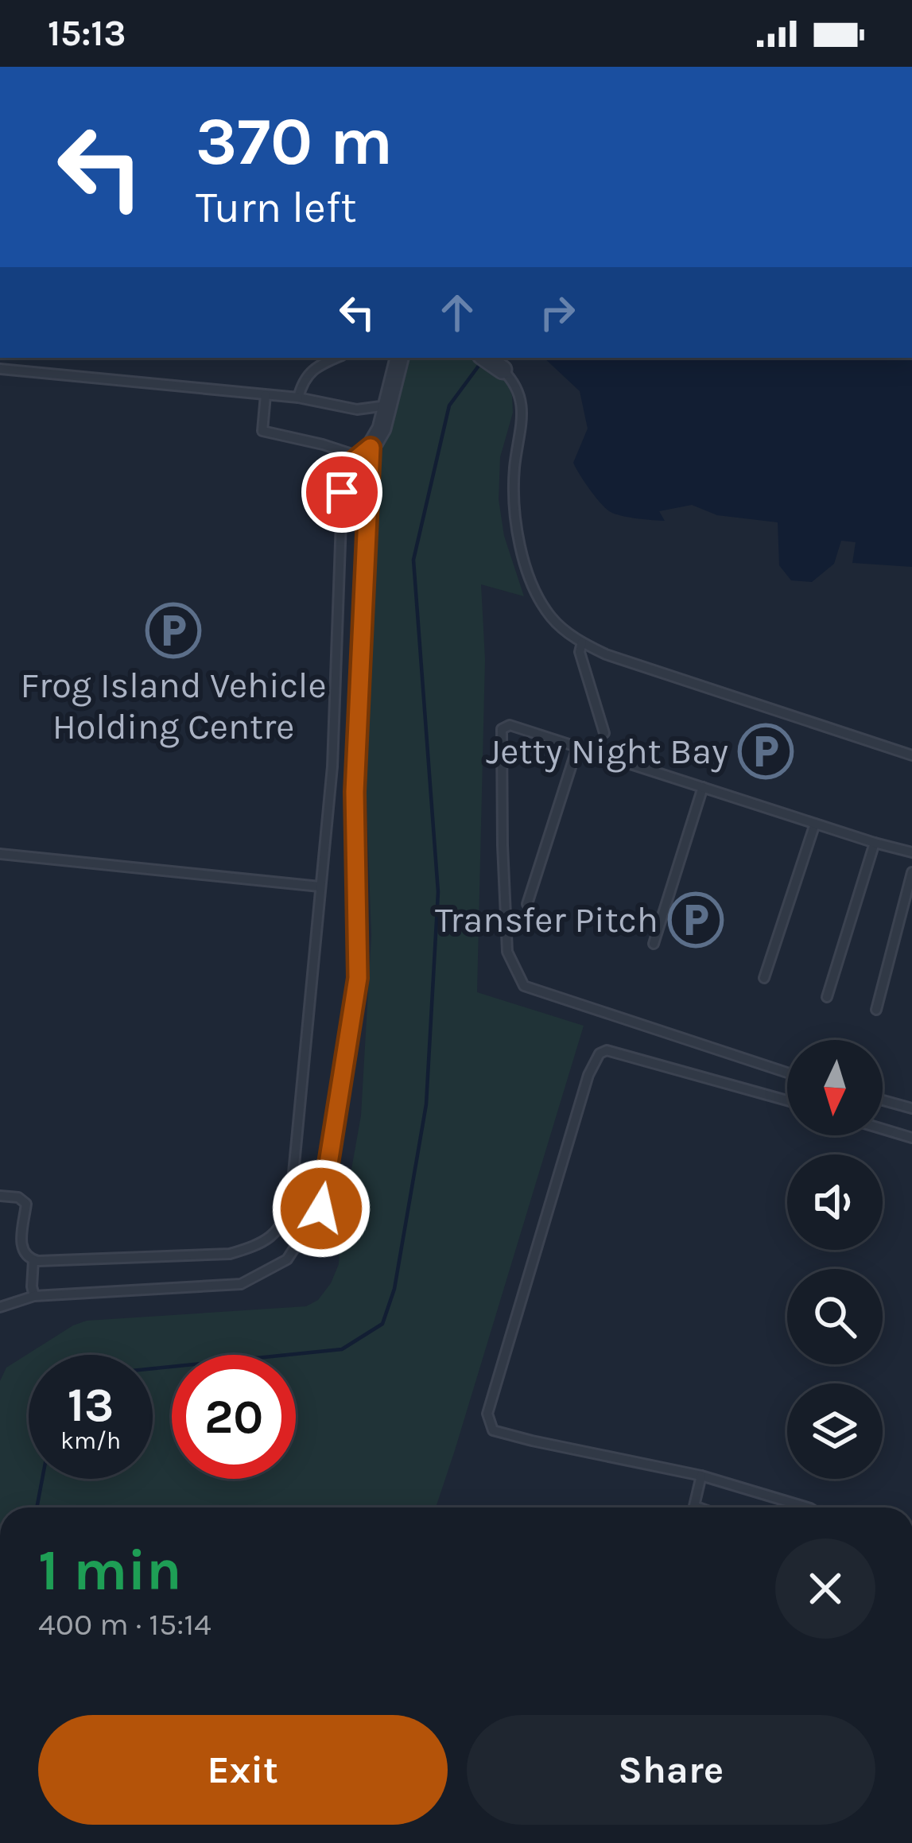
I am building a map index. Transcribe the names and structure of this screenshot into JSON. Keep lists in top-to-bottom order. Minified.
{"places":{"parking":["Frog Island Vehicle Holding Centre","Jetty Night Bay","Transfer Pitch"]},"north":"bottom","page":{"status":"15:13","turn":["370 m","Turn left"],"speed":"13 km/h","limit":"20","heading":["1 min","400 m · 15:14"],"buttons":["Exit","Share"]}}
